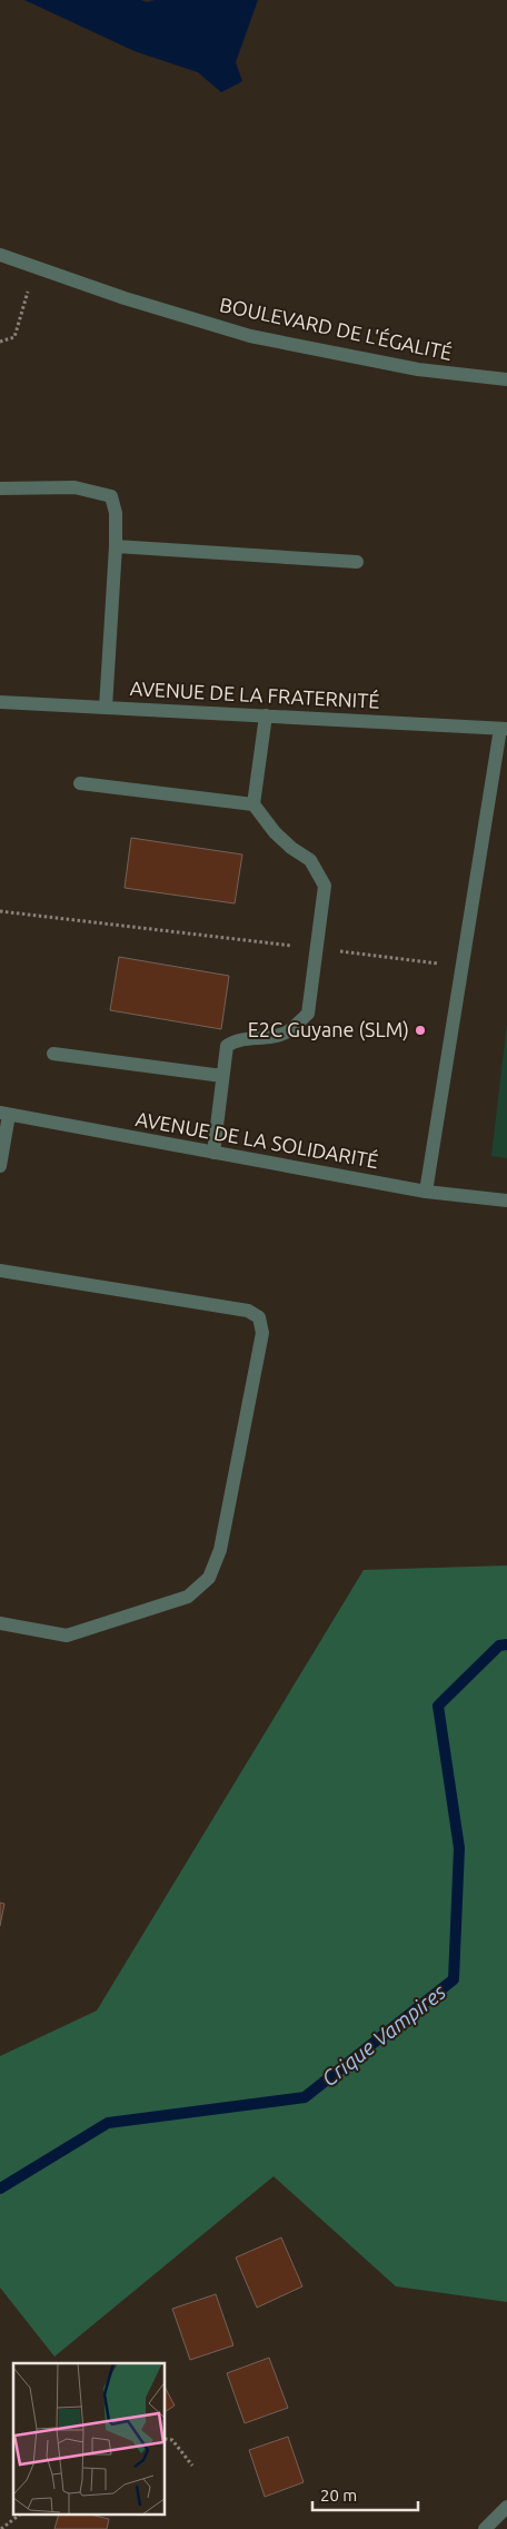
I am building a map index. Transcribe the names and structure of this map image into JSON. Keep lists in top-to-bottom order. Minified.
{"streets":{"street":["BOULEVARD DE L'ÉGALITÉ","AVENUE DE LA FRATERNITÉ","AVENUE DE LA SOLIDARITÉ"]},"water":["Crique Vampires"],"places":["E2C Guyane (SLM)"],"scale_bar":"20 m"}
